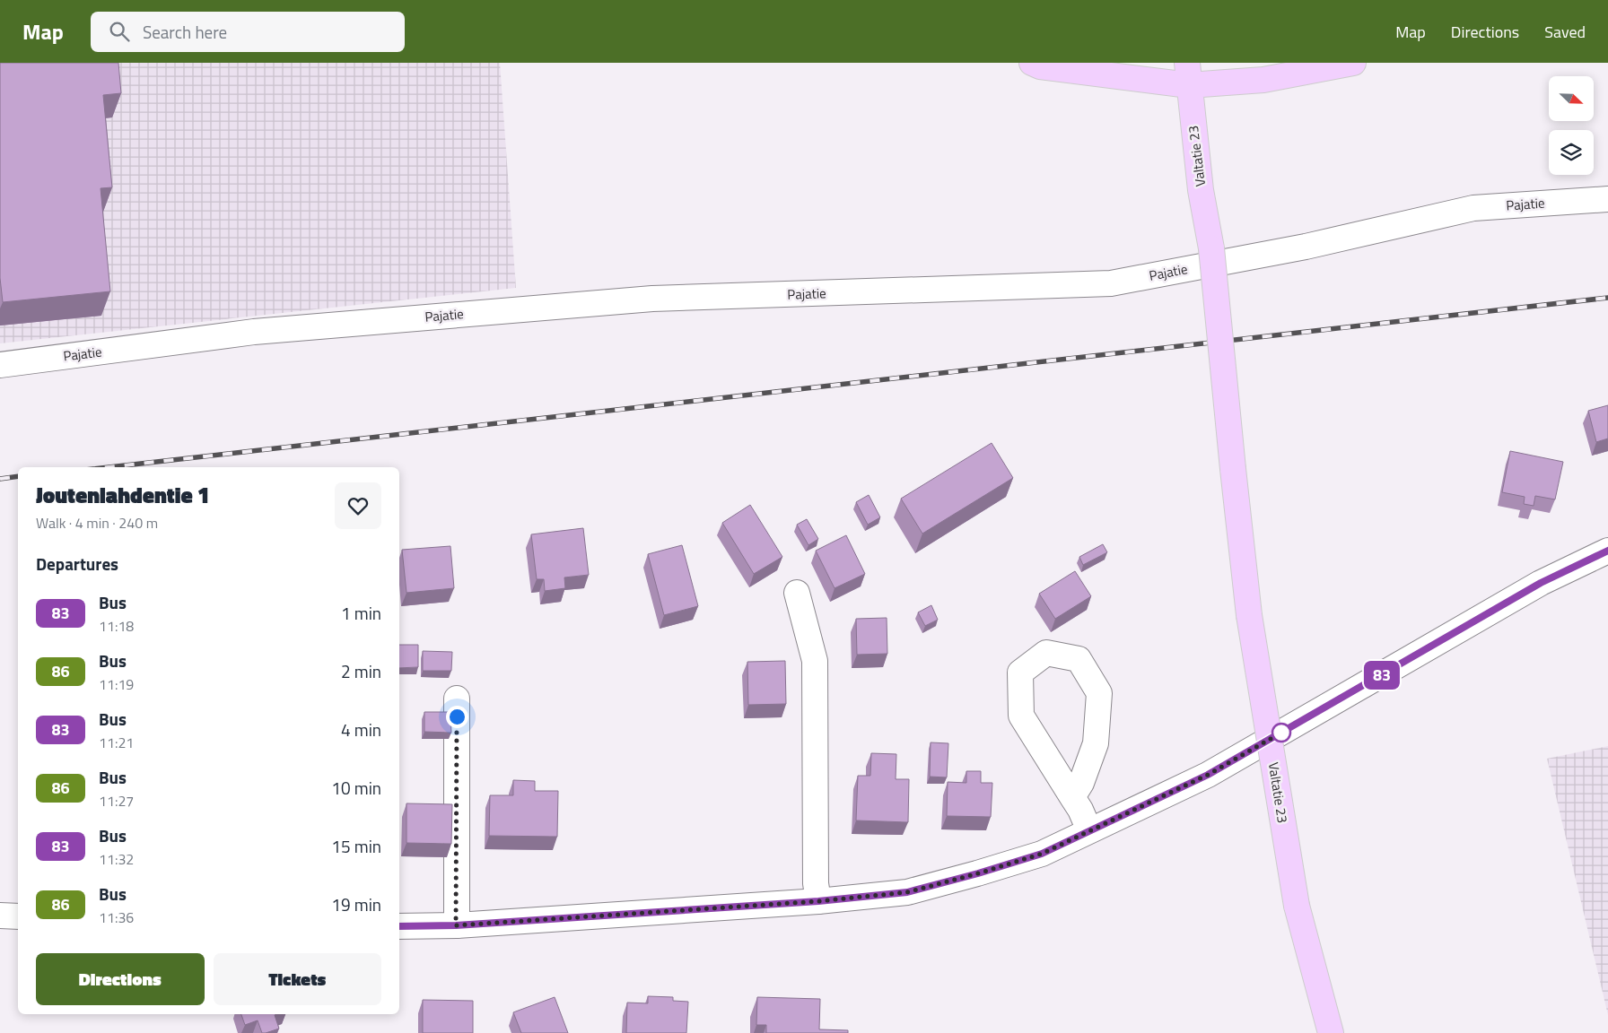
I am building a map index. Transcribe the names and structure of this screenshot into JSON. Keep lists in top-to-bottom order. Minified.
{"streets":{"highway":["Valtatie 23"],"street":["Pajatie"]},"lines":["bus line 83"],"north":"bottom right","page":{"header":"Map","search":"Search here","nav":["Map","Directions","Saved"],"on_map":"83","heading":[["Joutenlahdentie 1","Walk · 4 min · 240 m"],"Departures"],"list":[{"mark":"83","name":"Bus","note":"11:18","value":"1 min"},{"mark":"86","name":"Bus","note":"11:19","value":"2 min"},{"mark":"83","name":"Bus","note":"11:21","value":"4 min"},{"mark":"86","name":"Bus","note":"11:27","value":"10 min"},{"mark":"83","name":"Bus","note":"11:32","value":"15 min"},{"mark":"86","name":"Bus","note":"11:36","value":"19 min"}],"buttons":["Directions","Tickets"]}}
